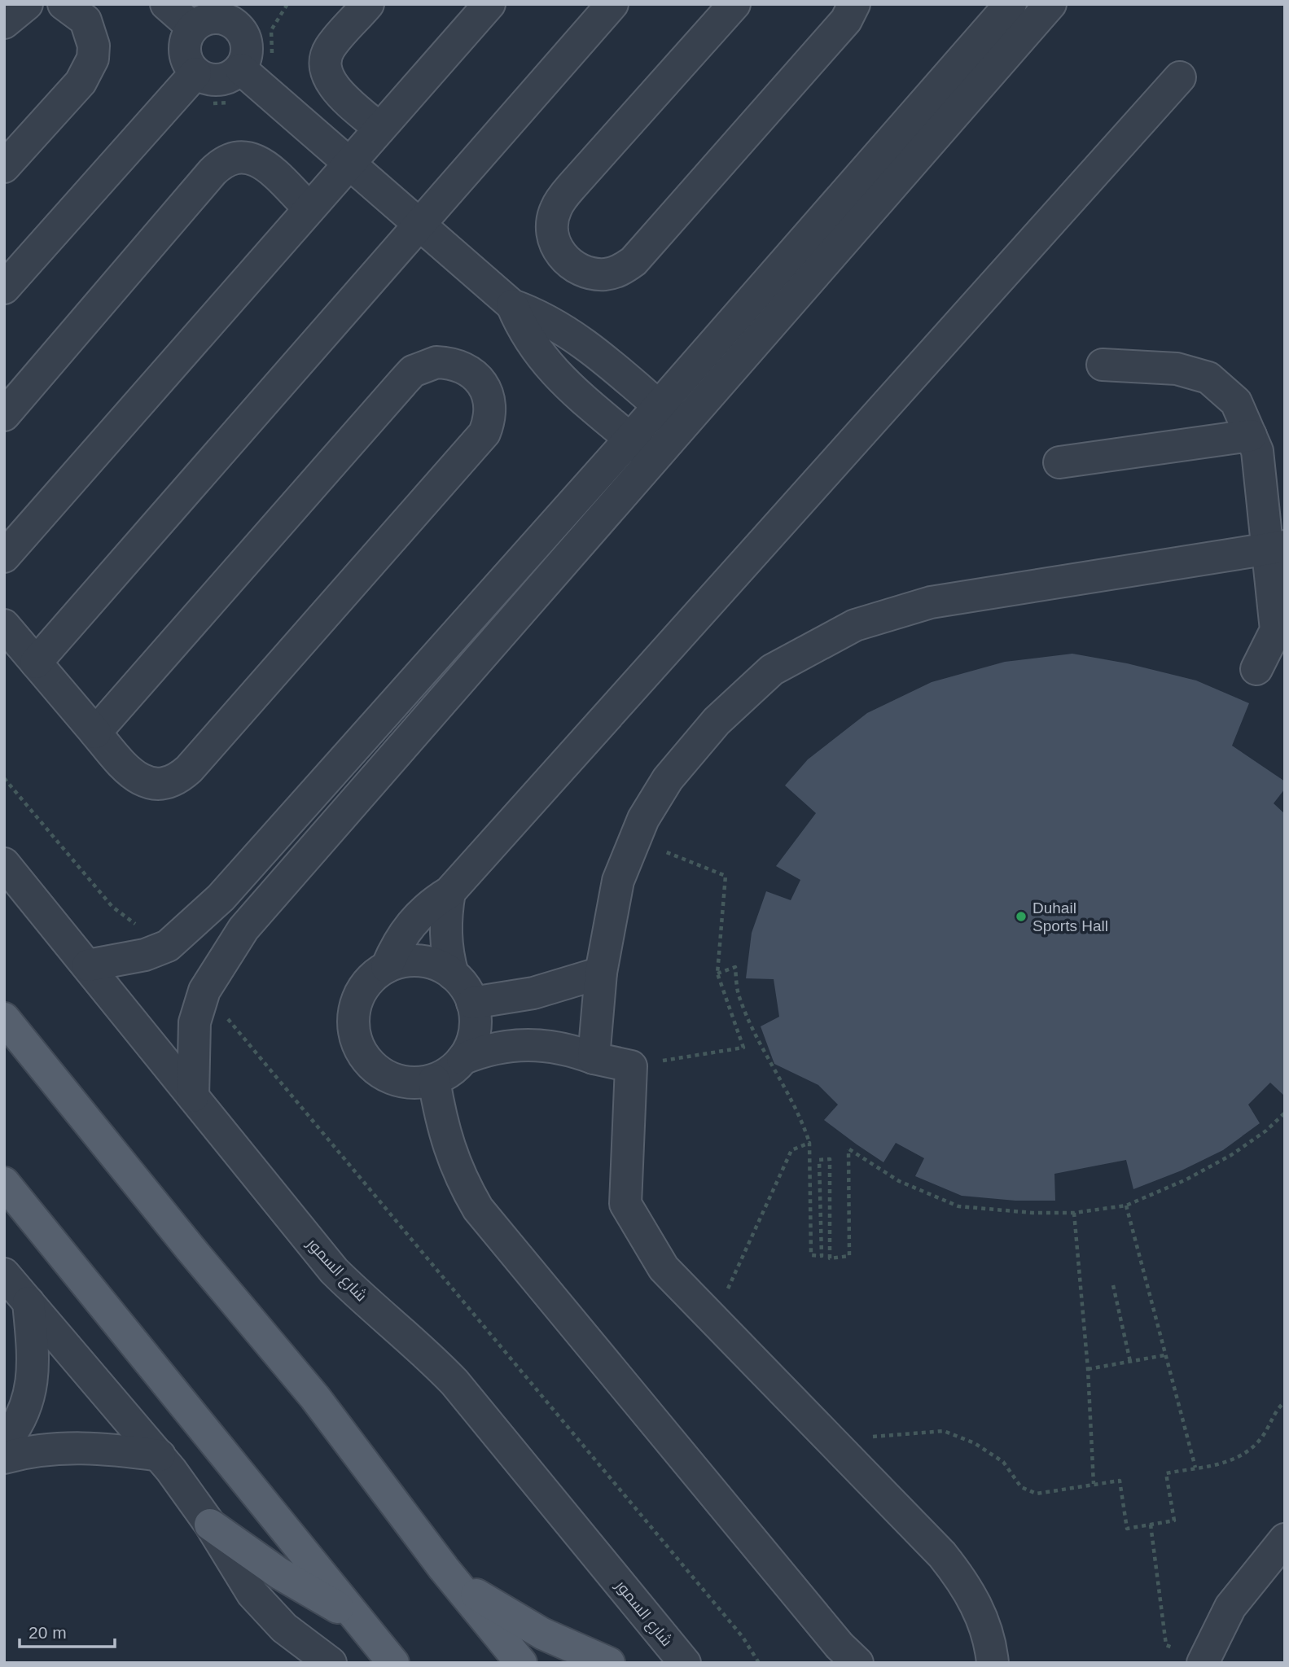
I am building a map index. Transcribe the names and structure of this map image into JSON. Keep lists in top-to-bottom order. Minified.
{"streets":{"street":["شارع السمور"]},"places":["Duhail Sports Hall"],"scale_bar":"20 m"}
